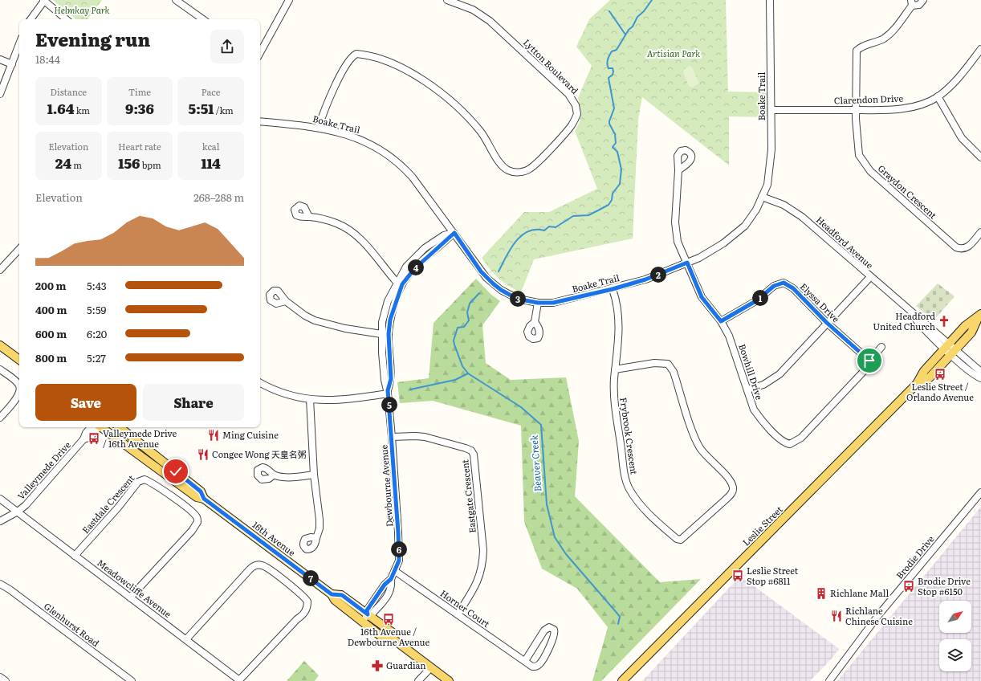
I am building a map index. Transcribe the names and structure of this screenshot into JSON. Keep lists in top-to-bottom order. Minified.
{"streets":{"main road":["Leslie Street","16th Avenue"],"street":["Lytton Boulevard","Boake Trail","Clarendon Drive","Graydon Crescent","Headford Avenue","Elyssa Drive","Bowhill Drive","Frybrook Crescent","Valleymede Drive","Dewbourne Avenue","Eastgate Crescent","Eastdale Crescent","Brodie Drive","Meadowcliffe Avenue","Horner Court","Glenhurst Road"]},"crossings":[["Lytton Boulevard","Boake Trail"],["Boake Trail","Clarendon Drive"],["Boake Trail","Headford Avenue"],["Boake Trail","Bowhill Drive"],["Boake Trail","Frybrook Crescent"],["Boake Trail","Dewbourne Avenue"],["Clarendon Drive","Graydon Crescent"],["Headford Avenue","Leslie Street"],["Elyssa Drive","Bowhill Drive"],["Valleymede Drive","Meadowcliffe Avenue"],["Dewbourne Avenue","Eastgate Crescent"],["Dewbourne Avenue","16th Avenue"],["Dewbourne Avenue","Horner Court"],["Eastgate Crescent","Horner Court"],["Eastdale Crescent","Meadowcliffe Avenue"]],"water":["Beaver Creek"],"parks":["Helmkay Park","Artisian Park"],"places":{"church":["Headford United Church"],"bus stop":["Leslie Street / Orlando Avenue","Valleymede Drive / 16th Avenue","Leslie Street Stop #6811","Brodie Drive Stop #6150","16th Avenue / Dewbourne Avenue"],"restaurant":["Ming Cuisine","Congee Wong 天皇名粥","Richlane Chinese Cuisine"],"building":["Richlane Mall"],"pharmacy":["Guardian"]},"north":"top right","page":{"heading":["Evening run","18:44"],"stats":[["Distance","1.64 km"],["Time","9:36"],["Pace","5:51 /km"],["Elevation","24 m"],["Heart rate","156 bpm"],["kcal","114"]],"chart":["Elevation","268–288 m"],"pins":["4","2","1","3","5","6","7"],"list":[{"name":"200 m","note":"5:43"},{"name":"400 m","note":"5:59"},{"name":"600 m","note":"6:20"},{"name":"800 m","note":"5:27"}],"buttons":["Save","Share"]}}
